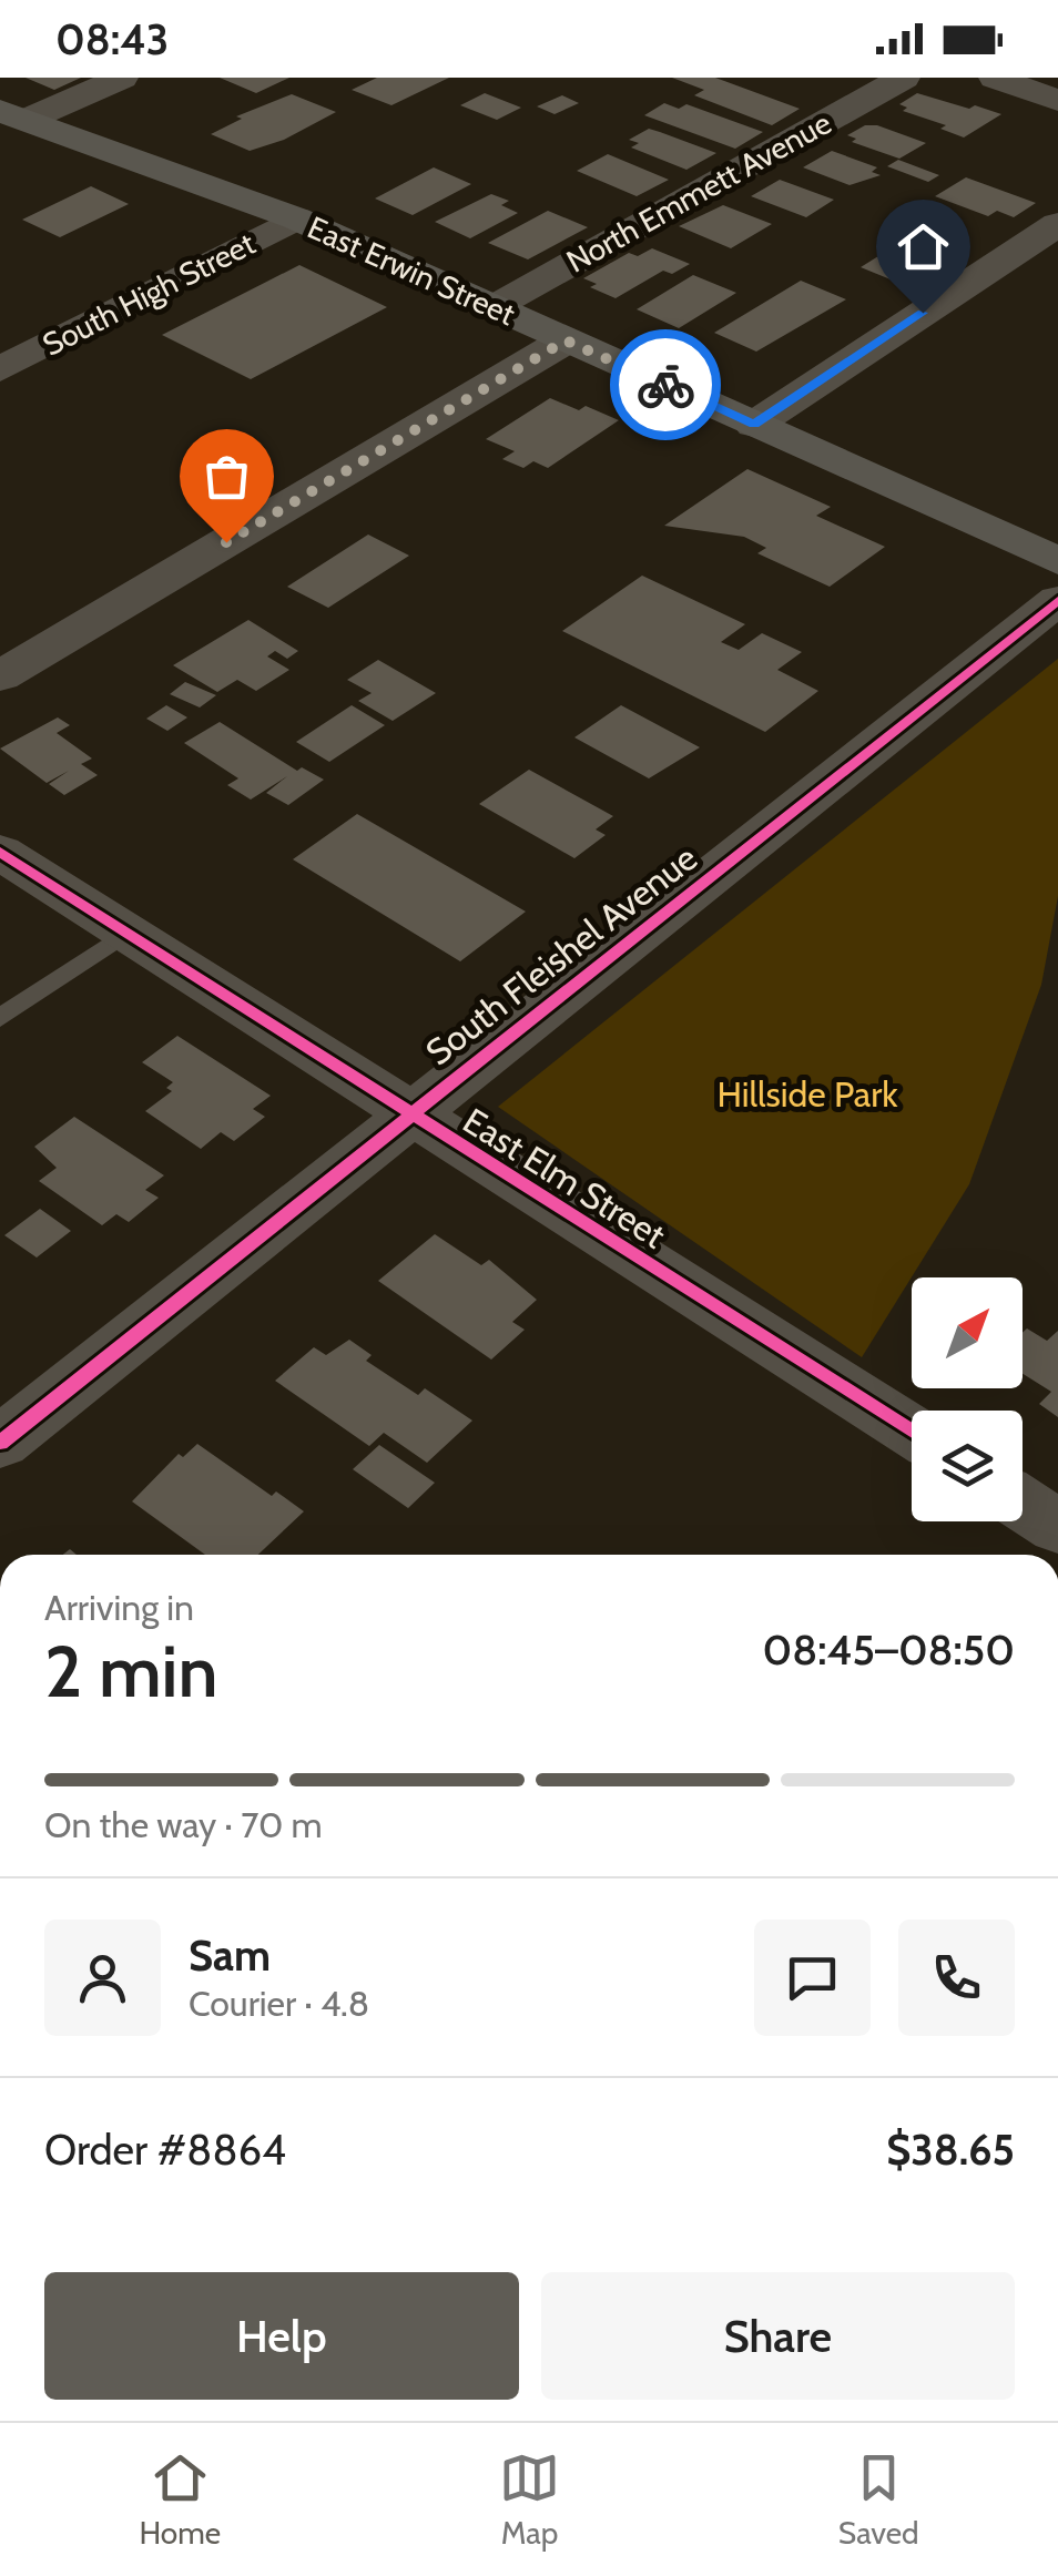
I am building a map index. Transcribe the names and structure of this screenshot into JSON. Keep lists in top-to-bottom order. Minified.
{"streets":{"main road":["East Erwin Street"],"street":["North Emmett Avenue","South High Street","South Fleishel Avenue","East Elm Street"]},"crossings":[["North Emmett Avenue","East Erwin Street"],["East Erwin Street","South High Street"],["South Fleishel Avenue","East Elm Street"]],"parks":["Hillside Park"],"north":"top right","page":{"status":"08:43","heading":["2 min","Arriving in","08:45–08:50"],"panel":["Sam","Courier · 4.8","Order #8864","$38.65"],"bar":"On the way · 70 m","buttons":["Help","Share"],"tabs":["Home","Map","Saved"]}}
